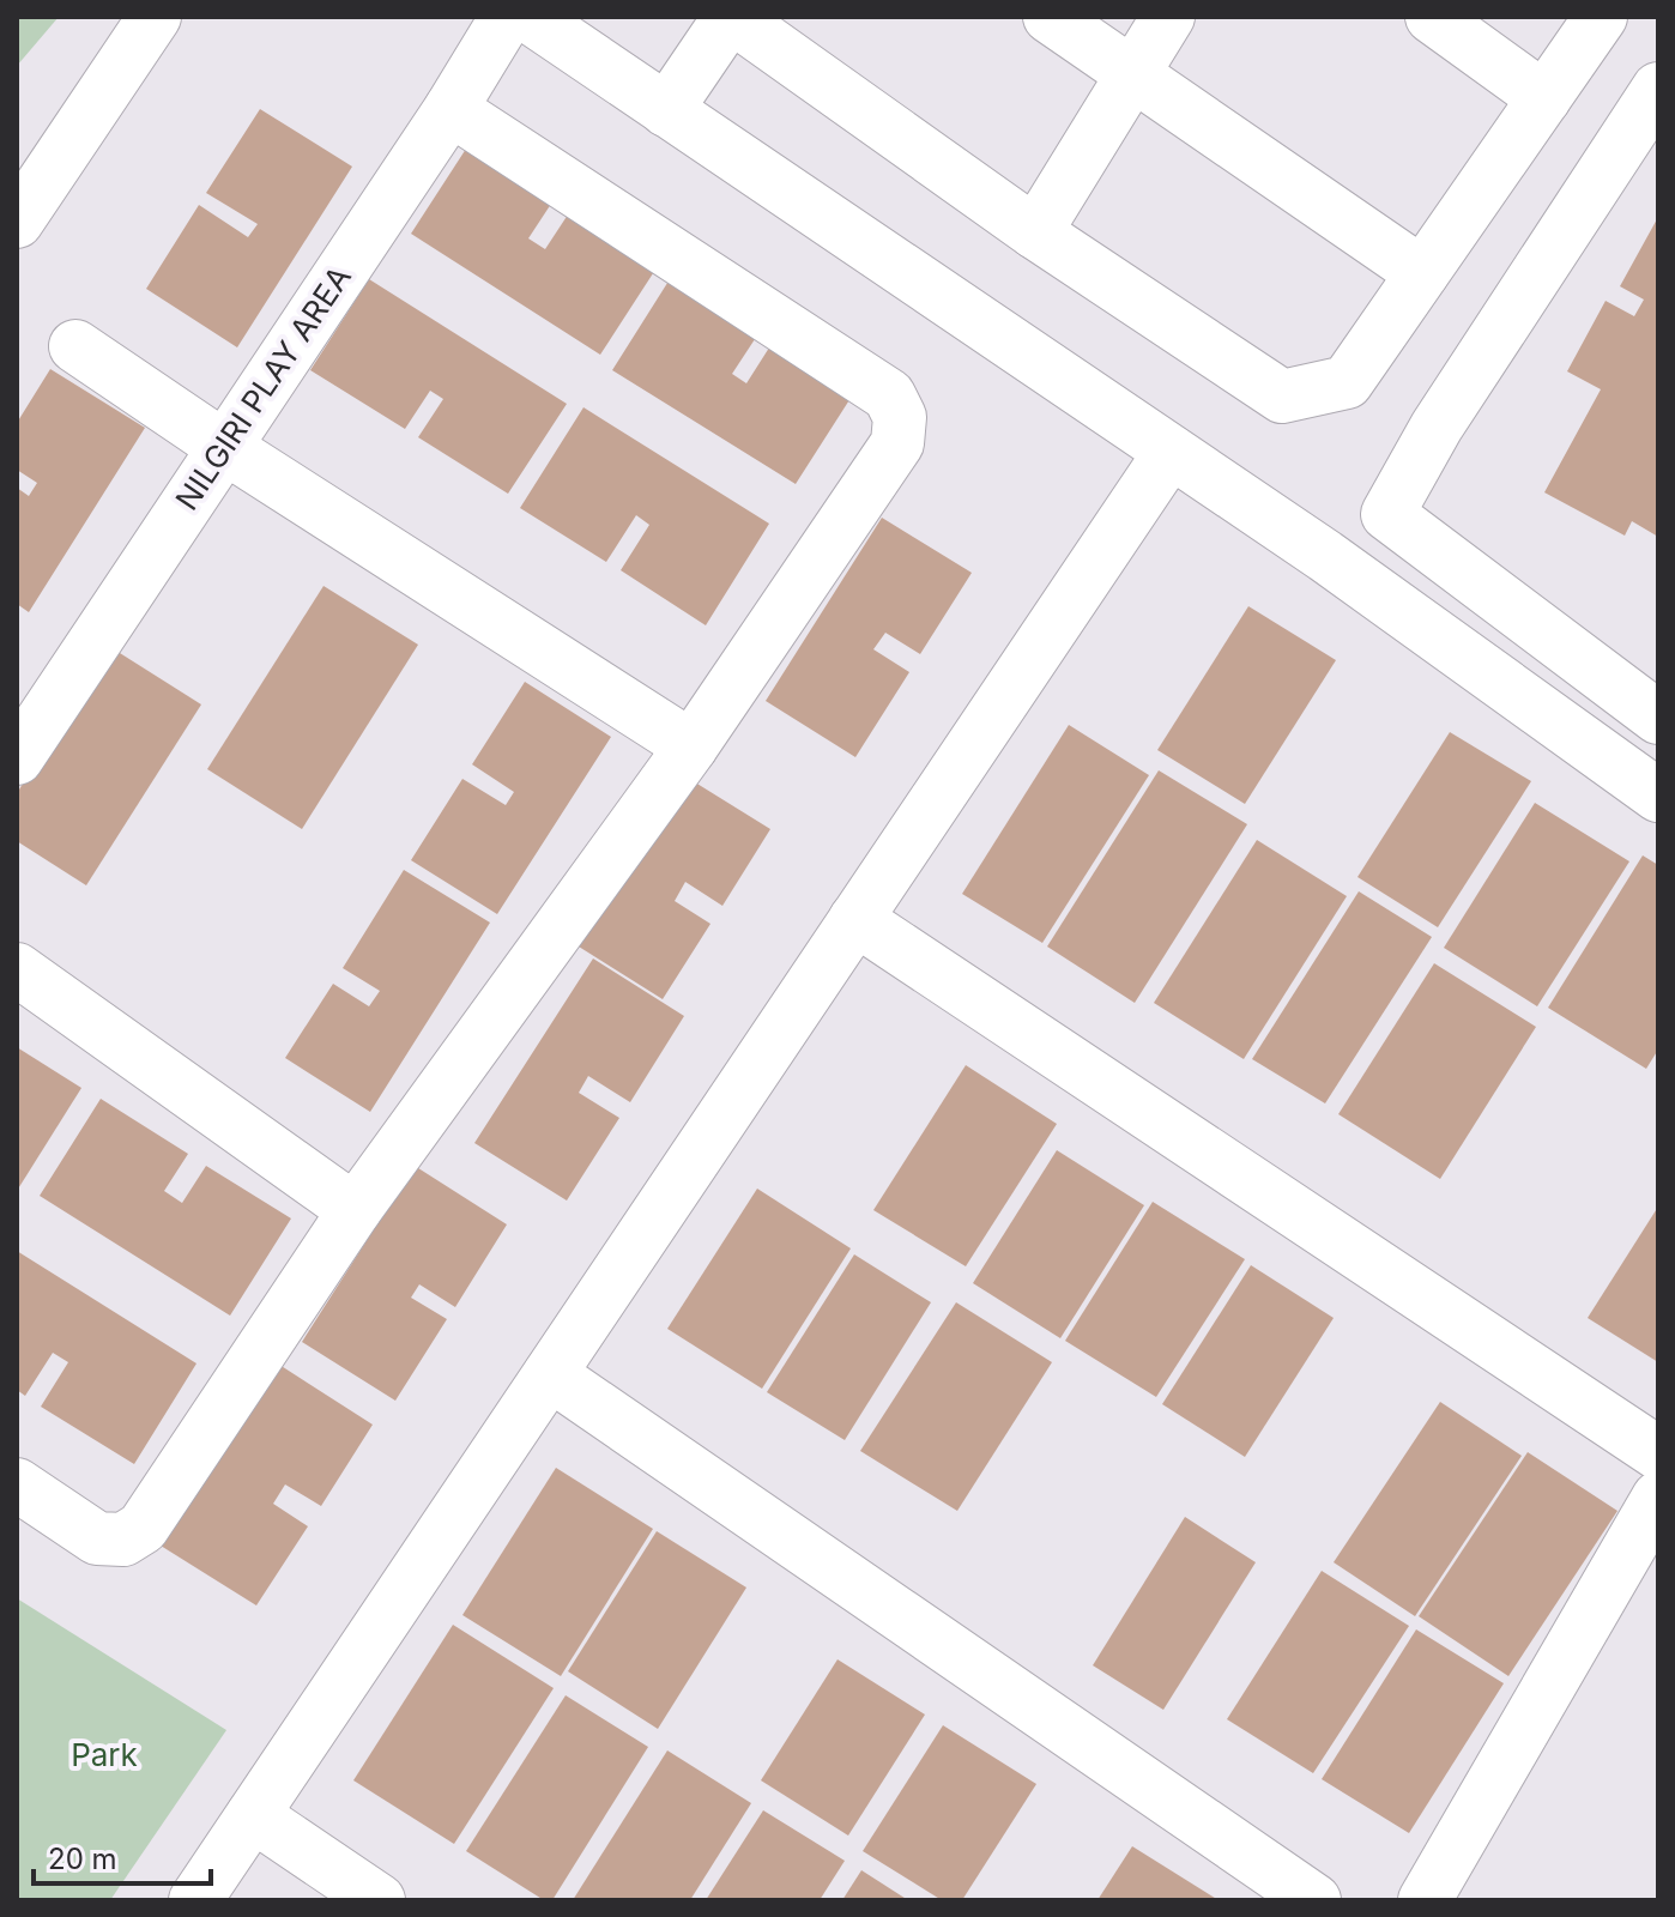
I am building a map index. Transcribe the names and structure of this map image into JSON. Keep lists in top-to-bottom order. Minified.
{"streets":{"street":["NILGIRI PLAY AREA"]},"parks":["Park"],"scale_bar":"20 m"}
